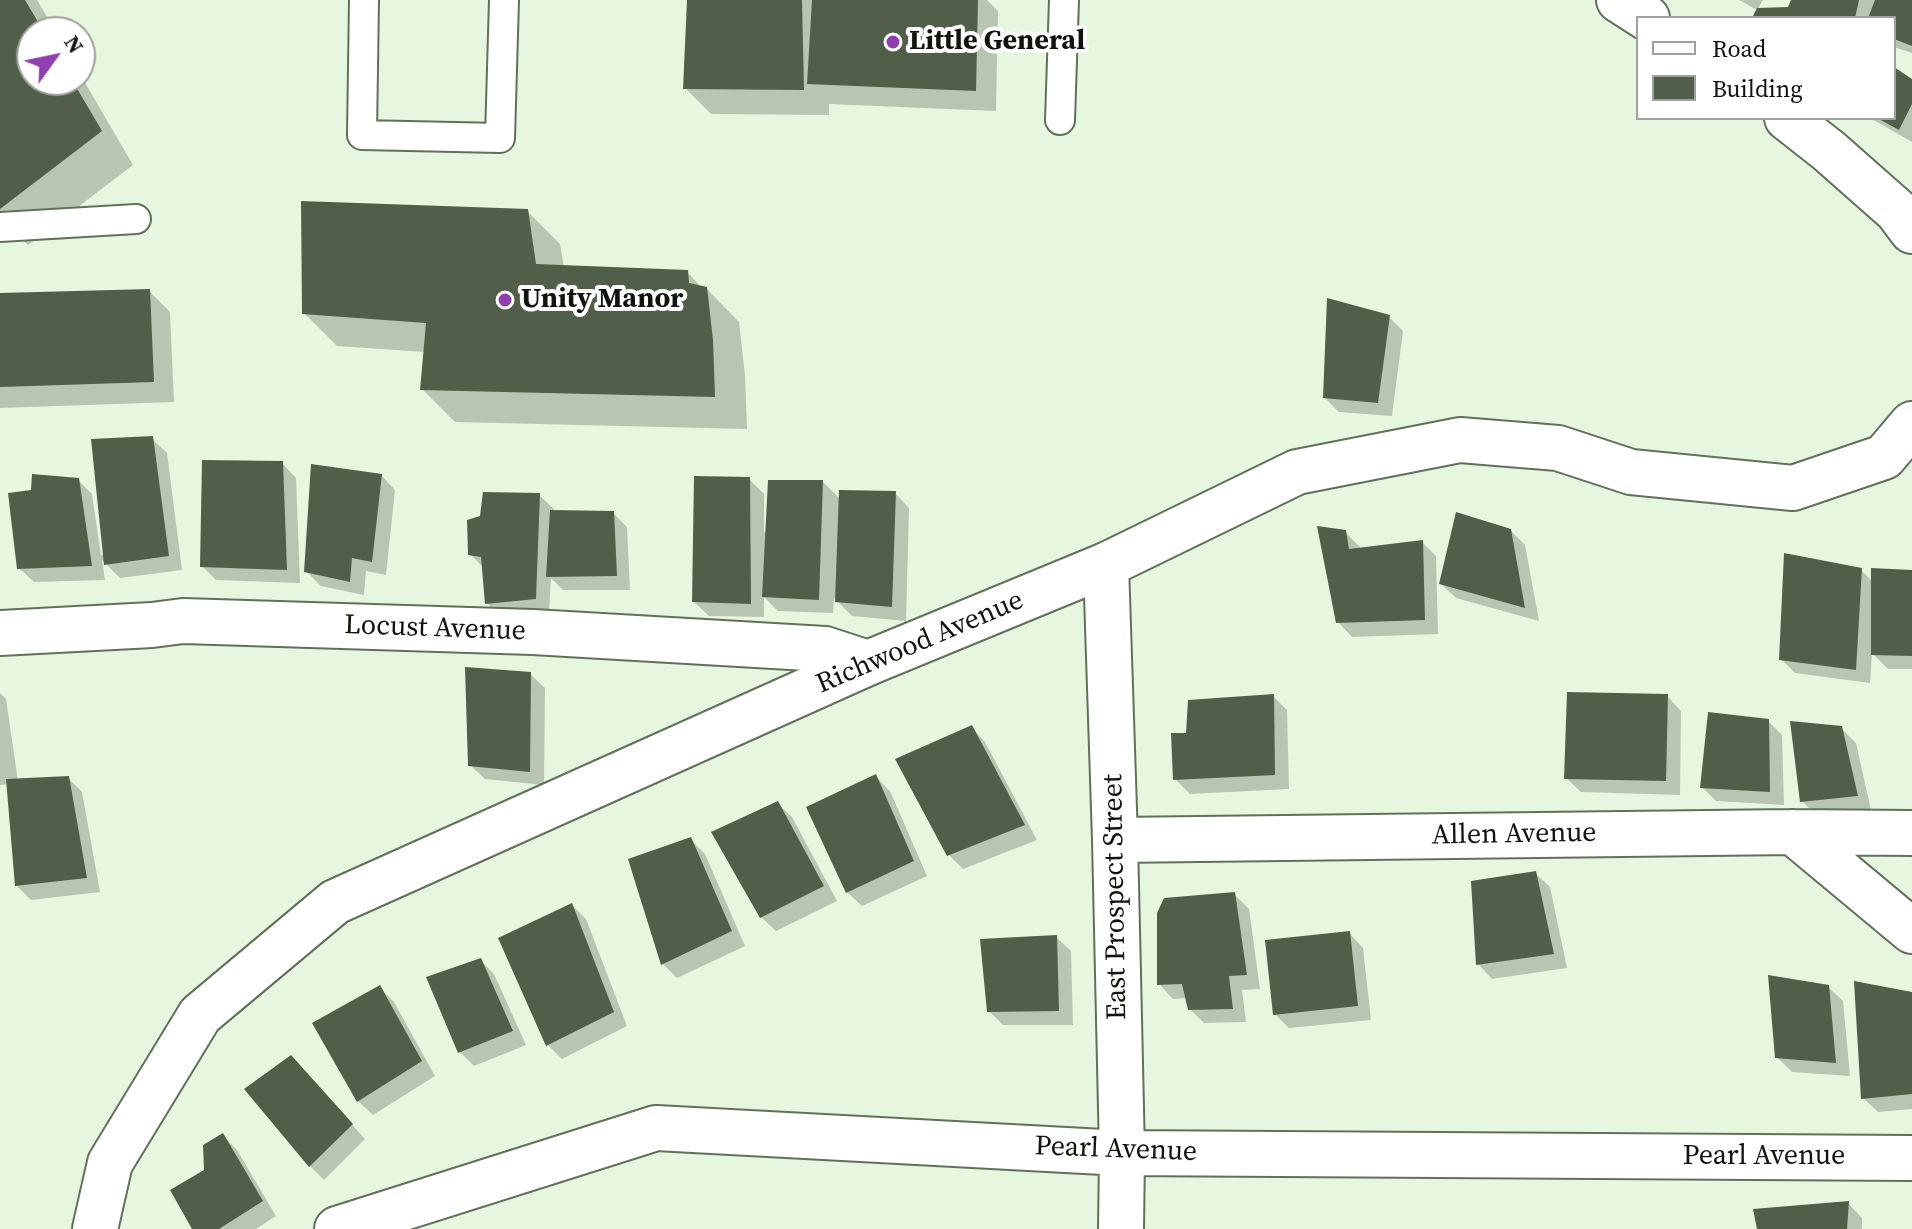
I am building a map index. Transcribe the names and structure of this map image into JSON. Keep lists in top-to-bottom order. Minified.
{"streets":{"street":["Locust Avenue","Richwood Avenue","Allen Avenue","East Prospect Street","Pearl Avenue"]},"crossings":[["Locust Avenue","Richwood Avenue"],["Richwood Avenue","East Prospect Street"],["Allen Avenue","East Prospect Street"],["East Prospect Street","Pearl Avenue"]],"places":["Little General","Unity Manor"],"legend":["Road","Building"],"north":"top right"}
